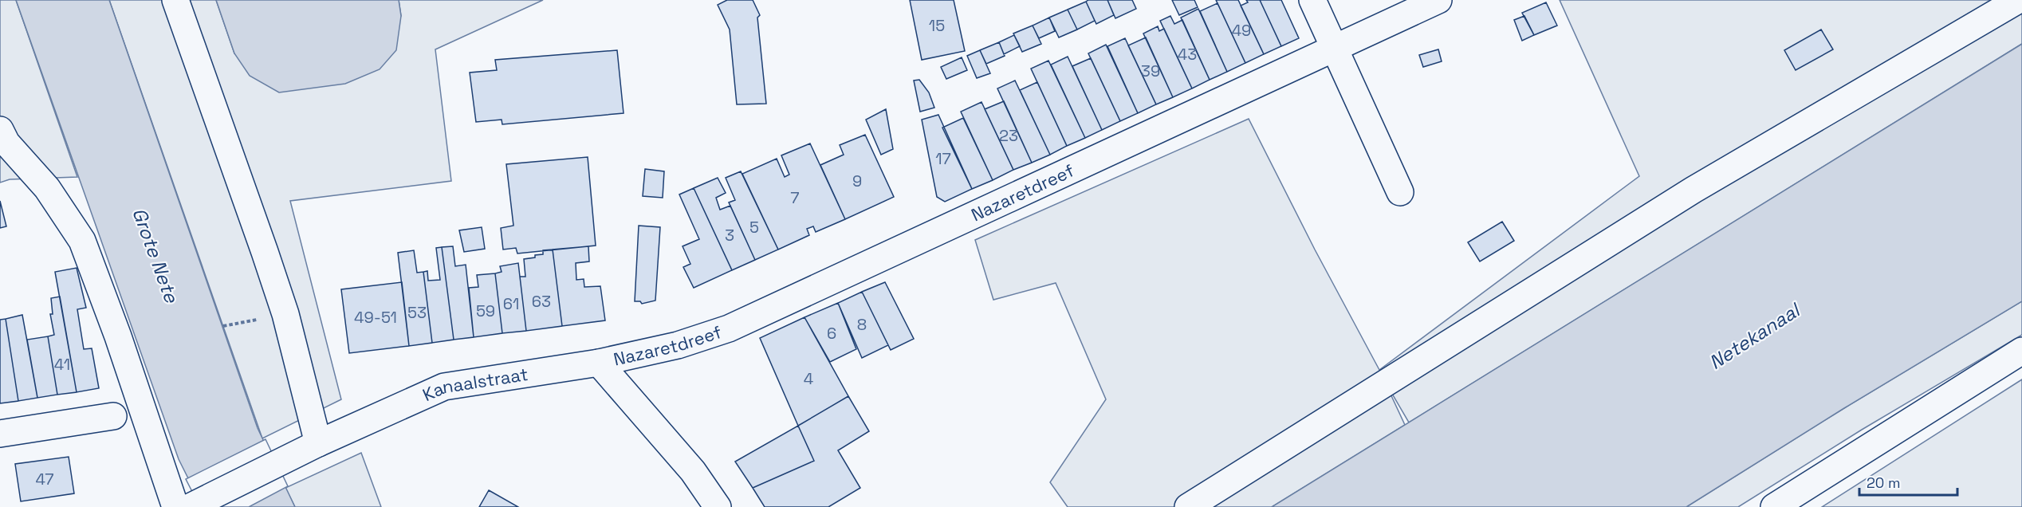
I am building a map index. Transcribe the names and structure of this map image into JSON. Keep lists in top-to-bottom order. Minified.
{"streets":{"street":["Nazaretdreef","Kanaalstraat"]},"crossings":[["Nazaretdreef","Kanaalstraat"]],"water":["Grote Nete","Netekanaal"],"house_numbers":["15","49","43","39","23","17","9","7","5","3","63","61","59","53","49-51","8","6","41","4","47"],"scale_bar":"20 m"}
